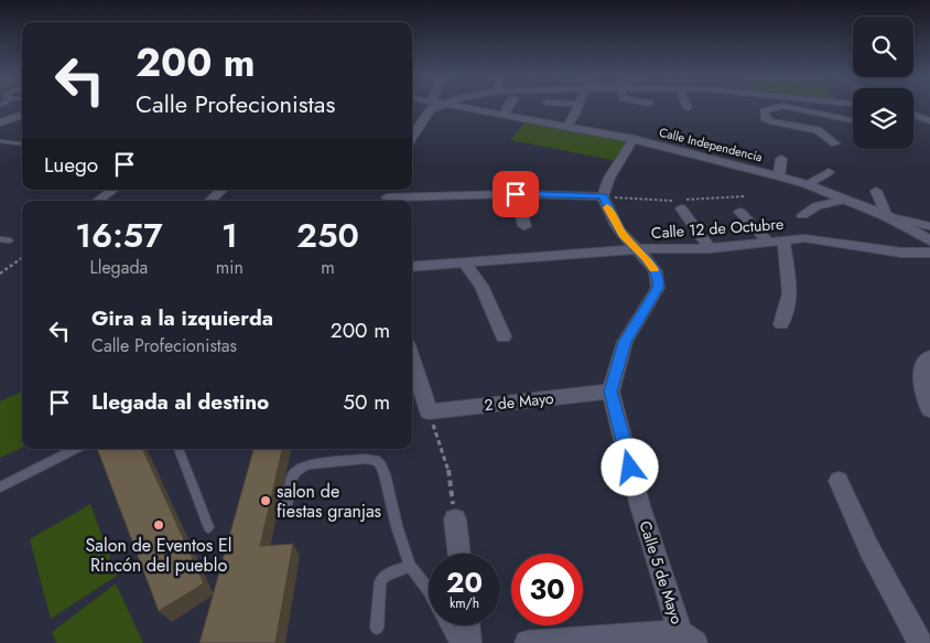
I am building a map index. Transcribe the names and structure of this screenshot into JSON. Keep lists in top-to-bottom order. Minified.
{"streets":{"street":["Calle Independencia","Calle 12 de Octubre","2 de Mayo","Calle 5 de Mayo"]},"crossings":[["2 de Mayo","Calle 5 de Mayo"]],"places":["salon de fiestas granjas","Salon de Eventos El Rincón del pueblo"],"page":{"turn":["200 m","Calle Profecionistas"],"then":"Luego","eta":["16:57","Llegada","1","min","250","m"],"list":[{"name":"Gira a la izquierda","note":"Calle Profecionistas","value":"200 m"},{"name":"Llegada al destino","value":"50 m"}],"speed":"20 km/h","limit":"30"}}
